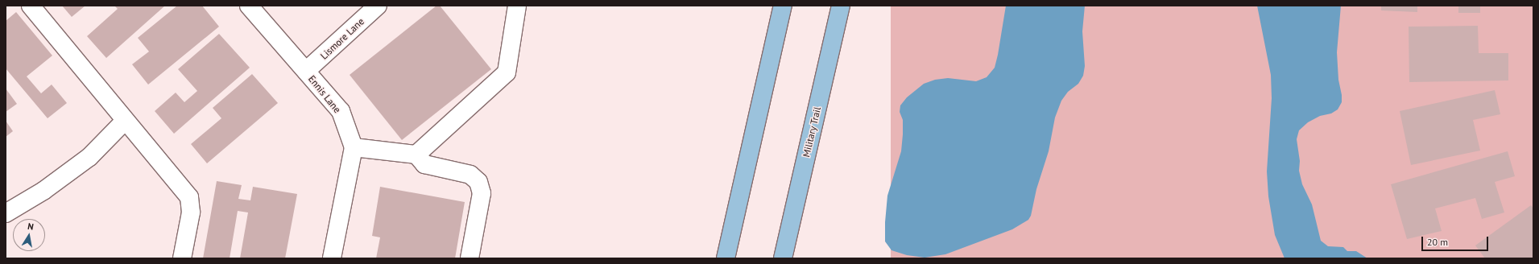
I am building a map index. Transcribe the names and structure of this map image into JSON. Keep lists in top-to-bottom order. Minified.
{"streets":{"main road":["Military Trail"],"street":["Lismore Lane","Ennis Lane"]},"crossings":[["Lismore Lane","Ennis Lane"]],"scale_bar":"20 m","north":"top"}
